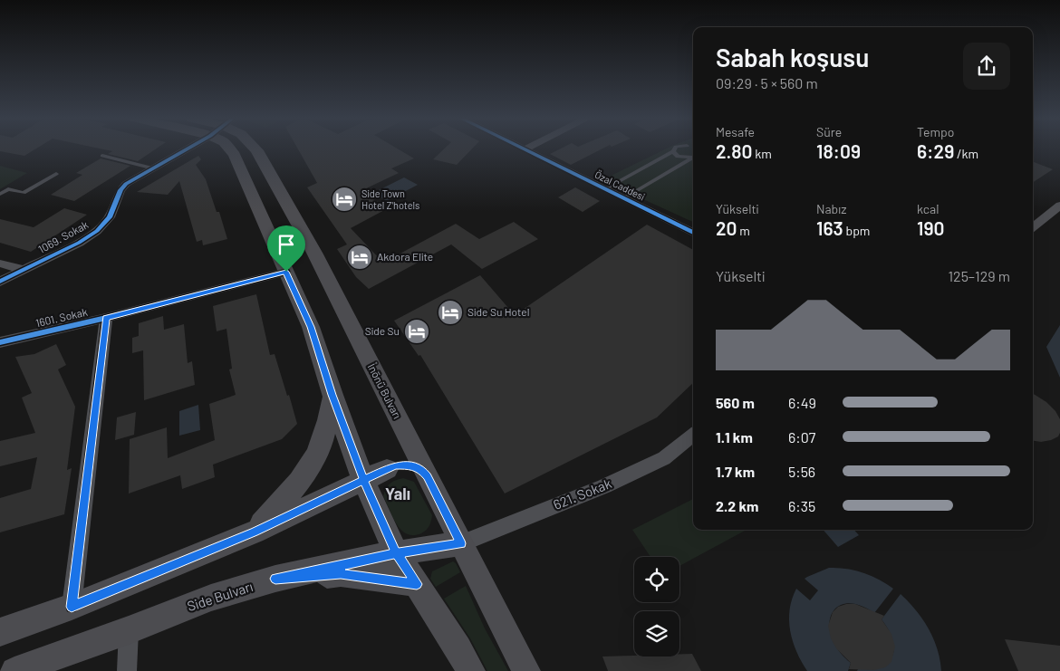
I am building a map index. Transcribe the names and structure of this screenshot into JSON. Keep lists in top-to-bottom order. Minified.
{"streets":{"main road":["İnönü Bulvarı","Side Bulvarı"],"street":["Özal Caddesi","1069. Sokak","1601. Sokak","621. Sokak"]},"crossings":[["İnönü Bulvarı","621. Sokak"],["İnönü Bulvarı","Side Bulvarı"],["621. Sokak","Side Bulvarı"]],"districts":["Yalı"],"places":{"hotel":["Side Town Hotel Z'hotels","Akdora Elite","Side Su Hotel","Side Su"]},"page":{"heading":["Sabah koşusu","09:29 · 5 × 560 m"],"stats":[["Mesafe","2.80 km"],["Süre","18:09"],["Tempo","6:29 /km"],["Yükselti","20 m"],["Nabız","163 bpm"],["kcal","190"]],"chart":["Yükselti","125–129 m"],"list":[{"name":"560 m","note":"6:49"},{"name":"1.1 km","note":"6:07"},{"name":"1.7 km","note":"5:56"},{"name":"2.2 km","note":"6:35"}]}}
